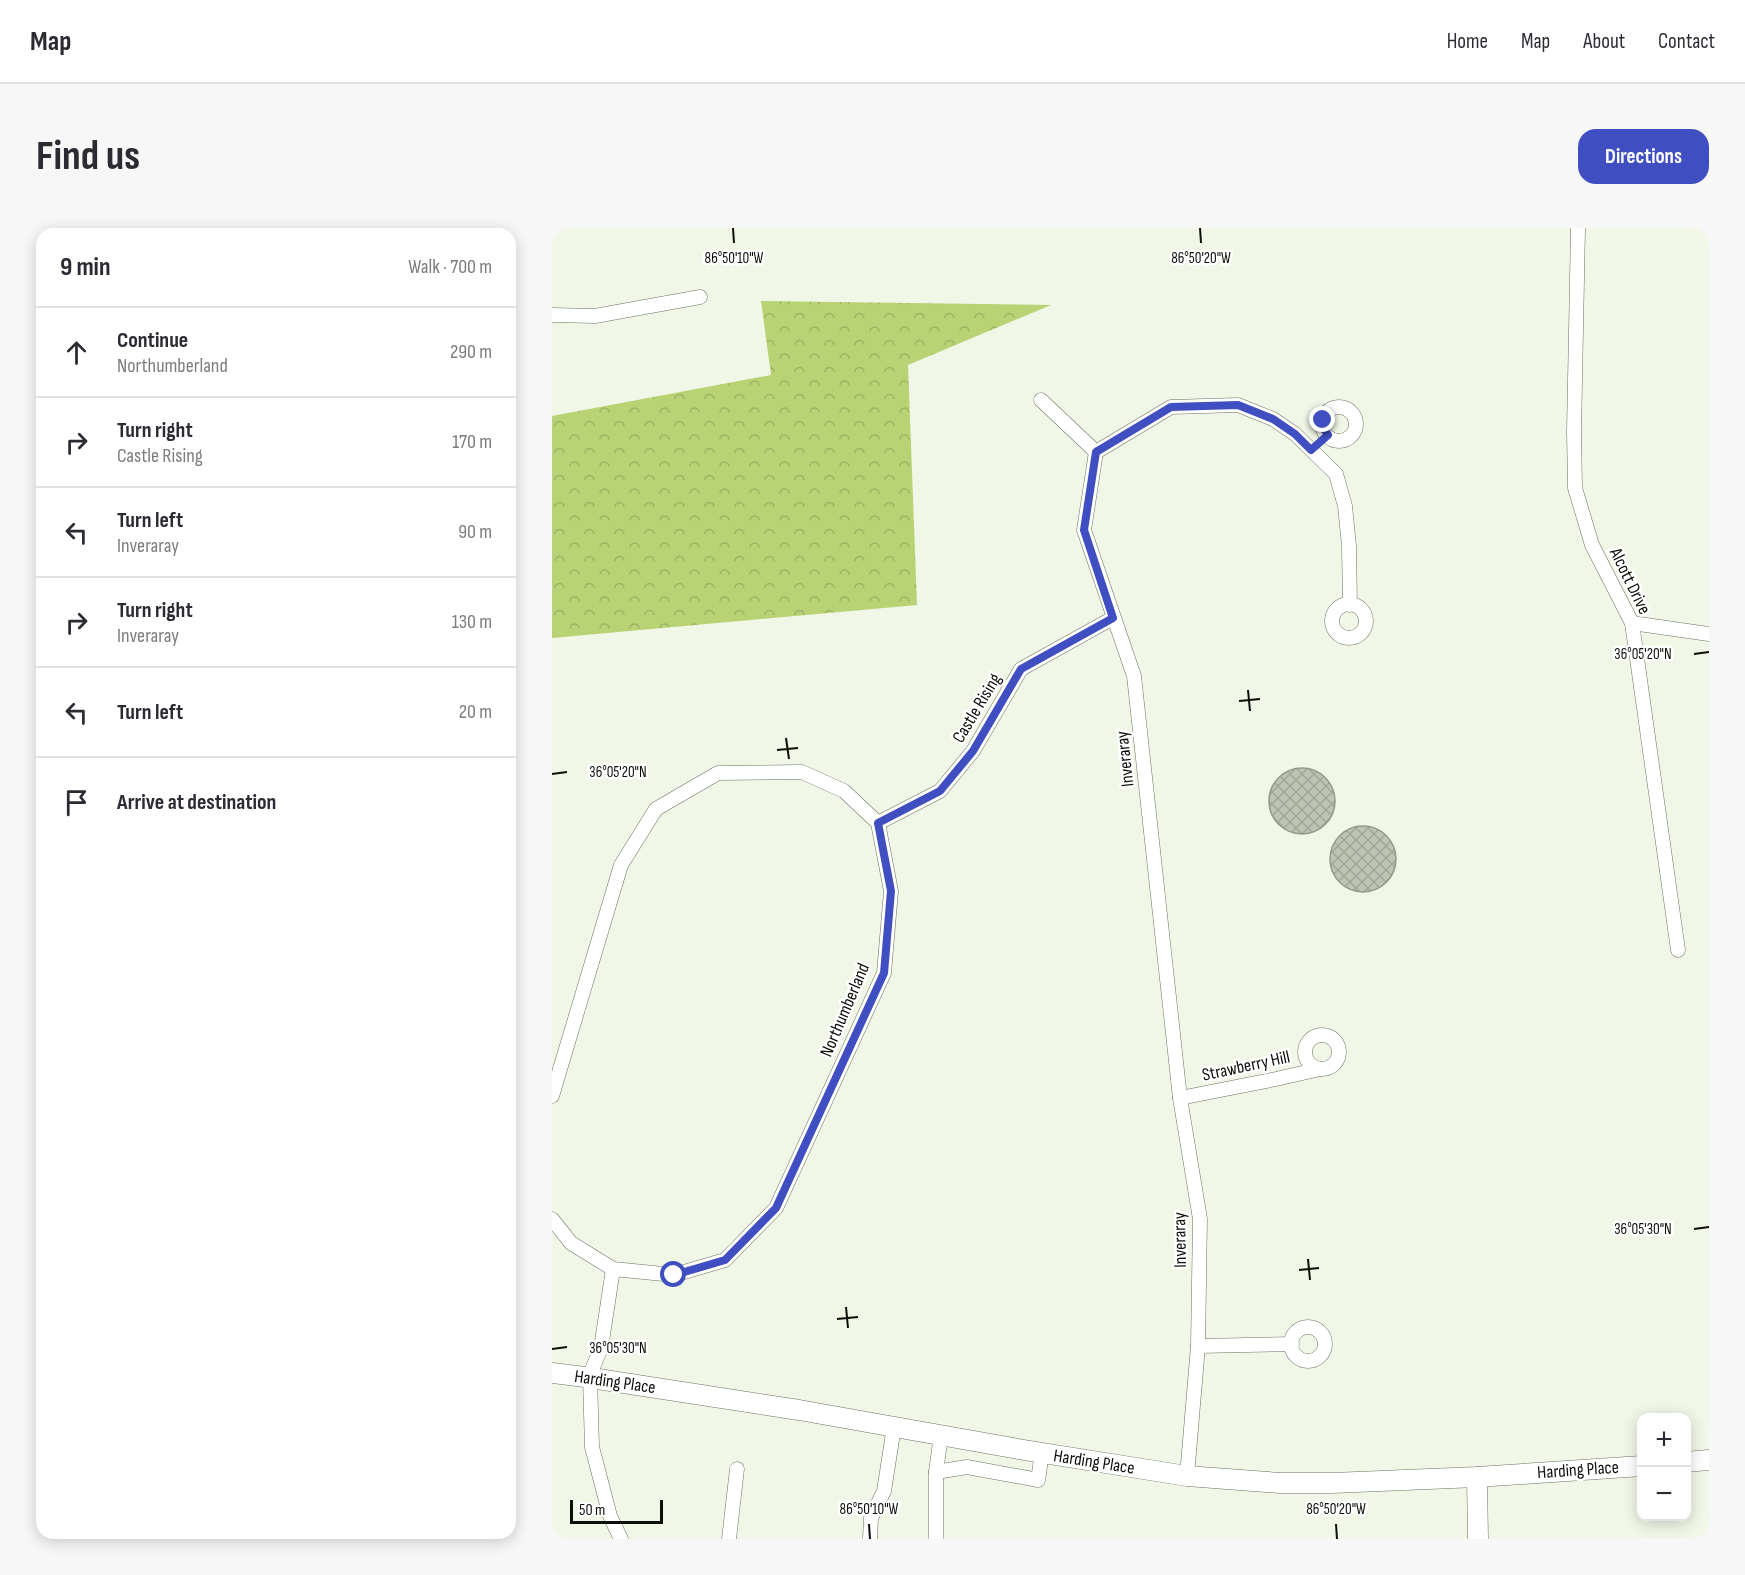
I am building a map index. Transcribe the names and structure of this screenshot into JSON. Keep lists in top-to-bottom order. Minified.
{"streets":{"main road":["Harding Place"],"street":["Alcott Drive","Castle Rising","Inveraray","Northumberland","Strawberry Hill"]},"crossings":[["Castle Rising","Inveraray"],["Castle Rising","Northumberland"],["Inveraray","Strawberry Hill"],["Inveraray","Harding Place"]],"scale_bar":"50 m","page":{"header":"Map","nav":["Home","Map","About","Contact"],"buttons":"Directions","title":"Find us","heading":["9 min","Walk · 700 m"],"list":[["Continue","Northumberland","290 m"],["Turn right","Castle Rising","170 m"],["Turn left","Inveraray","90 m"],["Turn right","Inveraray","130 m"],["Turn left","20 m"],"Arrive at destination"],"map_buttons":["+","−"],"scale":"50 m"},"coordinates":["86°50'10\"W","86°50'20\"W","36°05'20\"N","36°05'30\"N"]}
